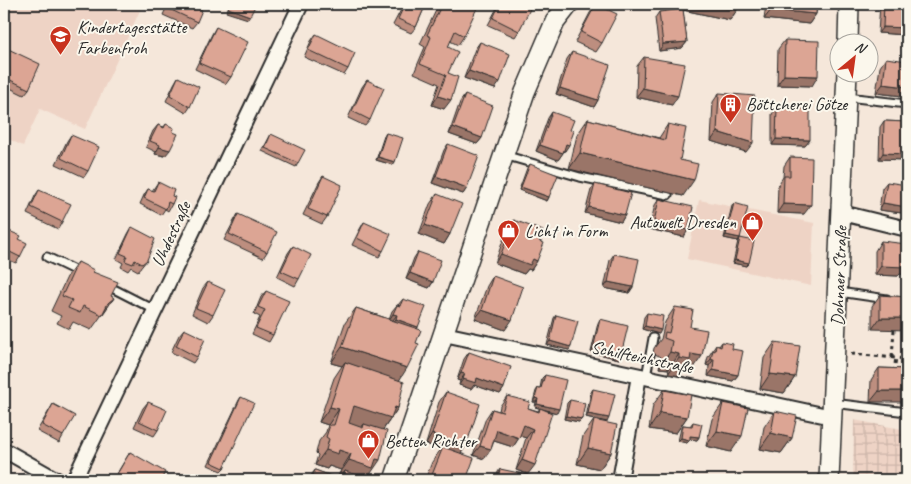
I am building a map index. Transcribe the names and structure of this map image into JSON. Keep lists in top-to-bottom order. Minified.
{"streets":{"street":["Uhdestraße","Dohnaer Straße","Schilfteichstraße"]},"crossings":[["Dohnaer Straße","Schilfteichstraße"]],"places":{"school or university":["Kindertagesstätte Farbenfroh"],"building":["Böttcherei Götze"],"shop":["Autowelt Dresden","Licht in Form","Betten Richter"]},"north":"top right"}
